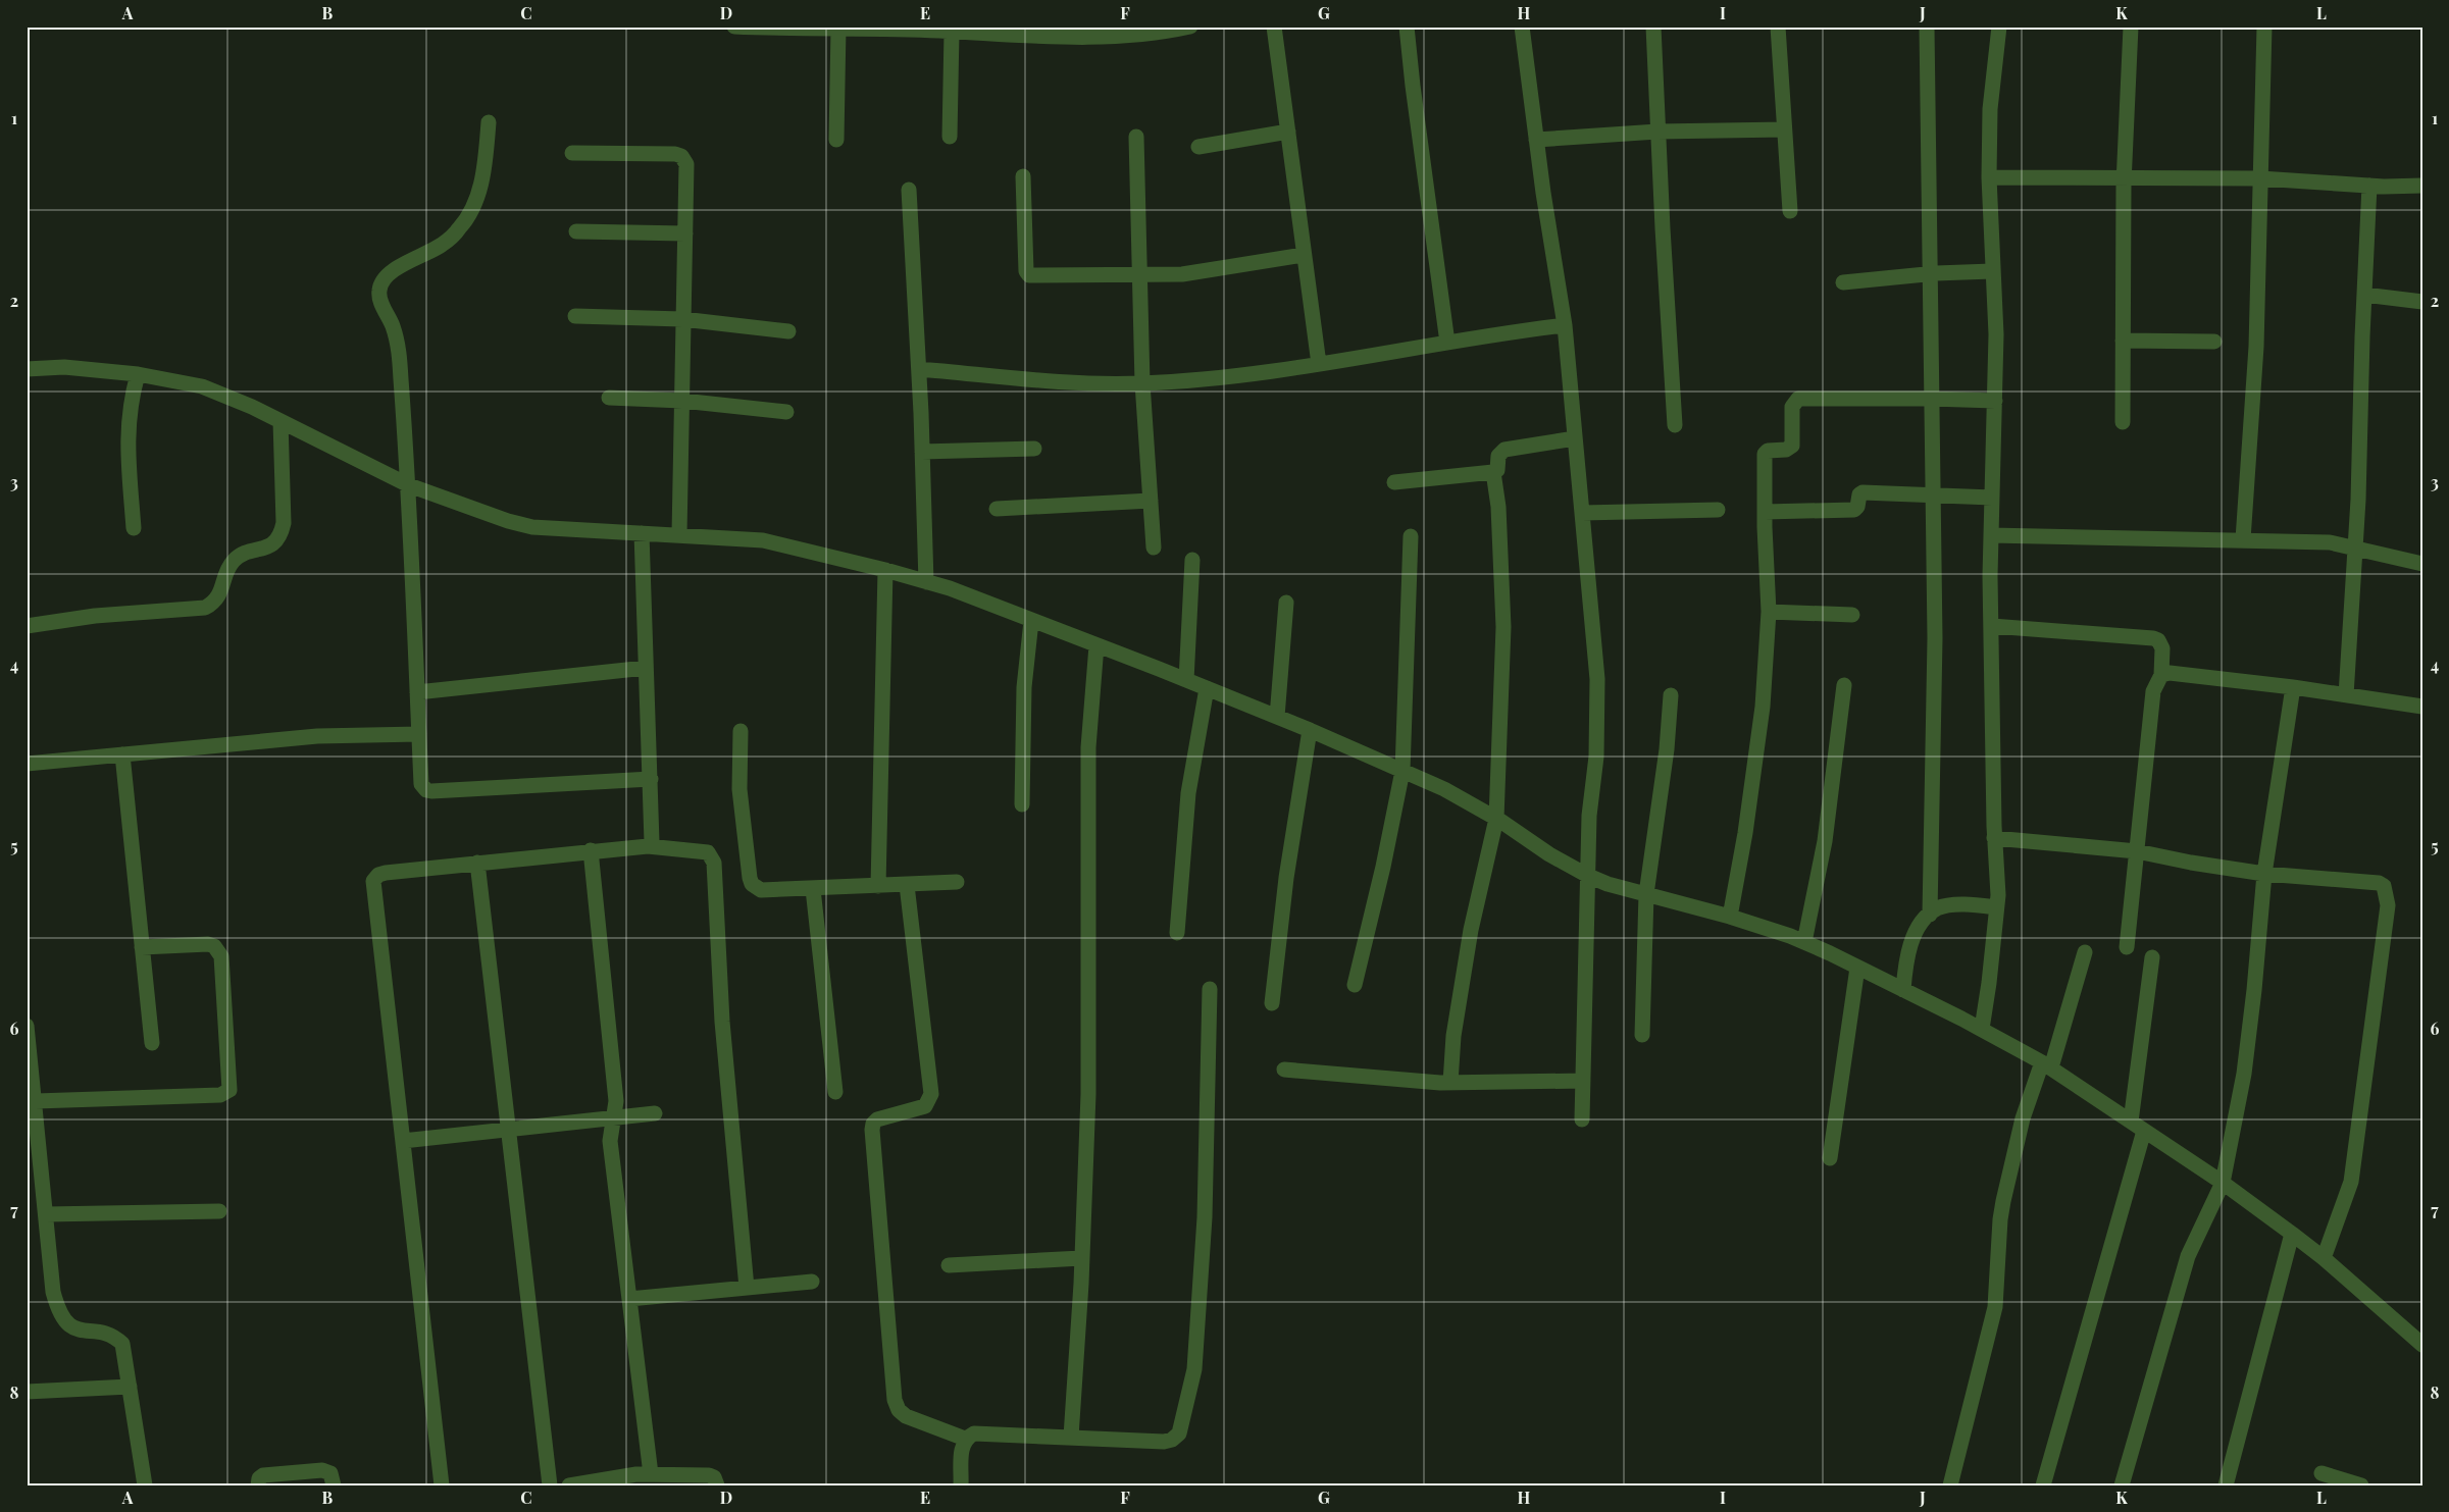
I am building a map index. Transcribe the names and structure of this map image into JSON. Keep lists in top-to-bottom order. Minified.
{"grid":{"columns":["A","B","C","D","E","F","G","H","I","J","K","L"],"rows":["1","2","3","4","5","6","7","8"]}}
